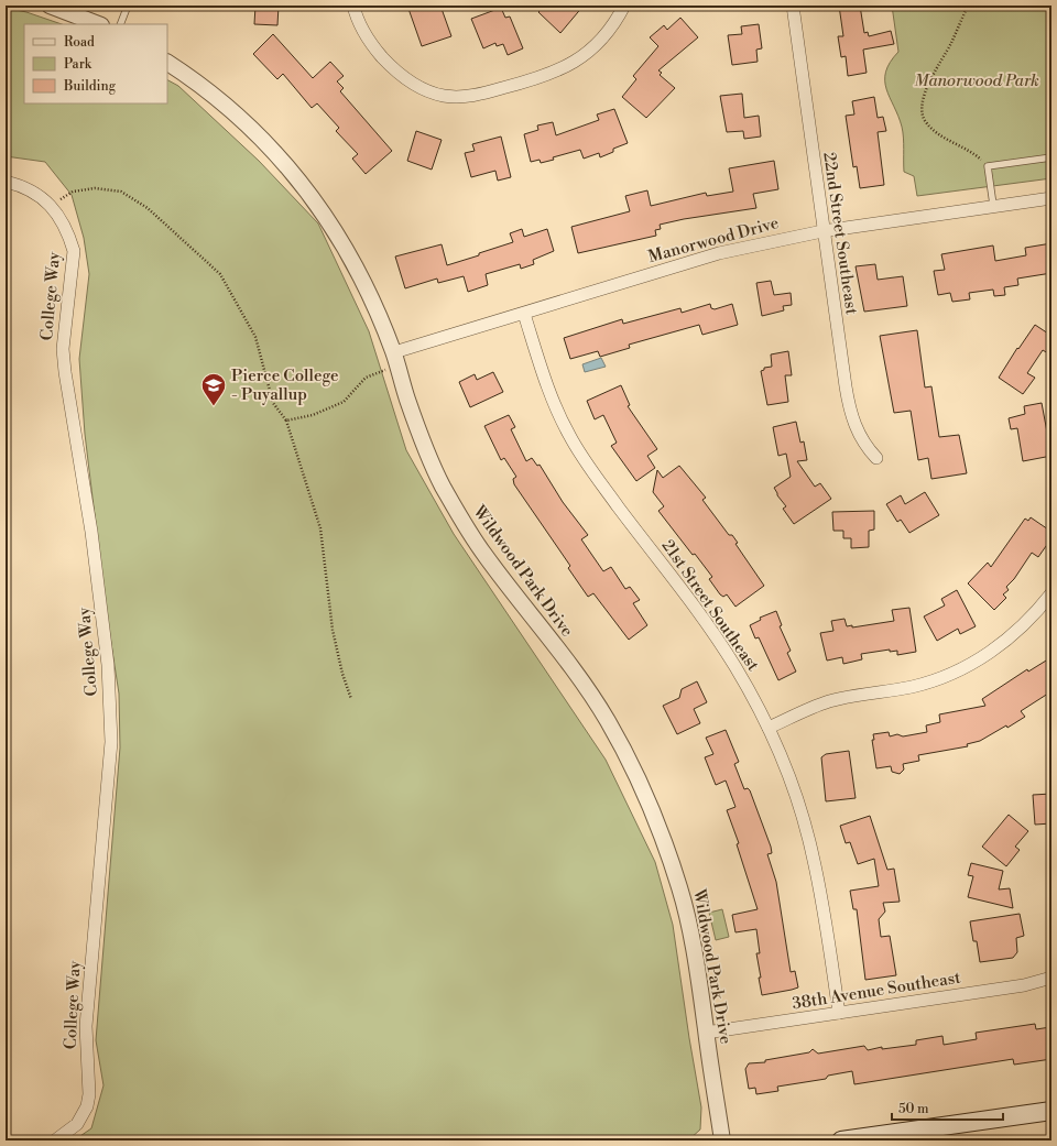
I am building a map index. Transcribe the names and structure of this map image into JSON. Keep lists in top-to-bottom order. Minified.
{"streets":{"street":["22nd Street Southeast","Manorwood Drive","College Way","Wildwood Park Drive","21st Street Southeast","38th Avenue Southeast"]},"crossings":[["22nd Street Southeast","Manorwood Drive"],["Manorwood Drive","Wildwood Park Drive"],["Manorwood Drive","21st Street Southeast"],["Wildwood Park Drive","38th Avenue Southeast"],["21st Street Southeast","38th Avenue Southeast"]],"parks":["Manorwood Park"],"places":{"school or university":["Pierce College - Puyallup"]},"legend":["Road","Park","Building"],"scale_bar":"50 m"}
